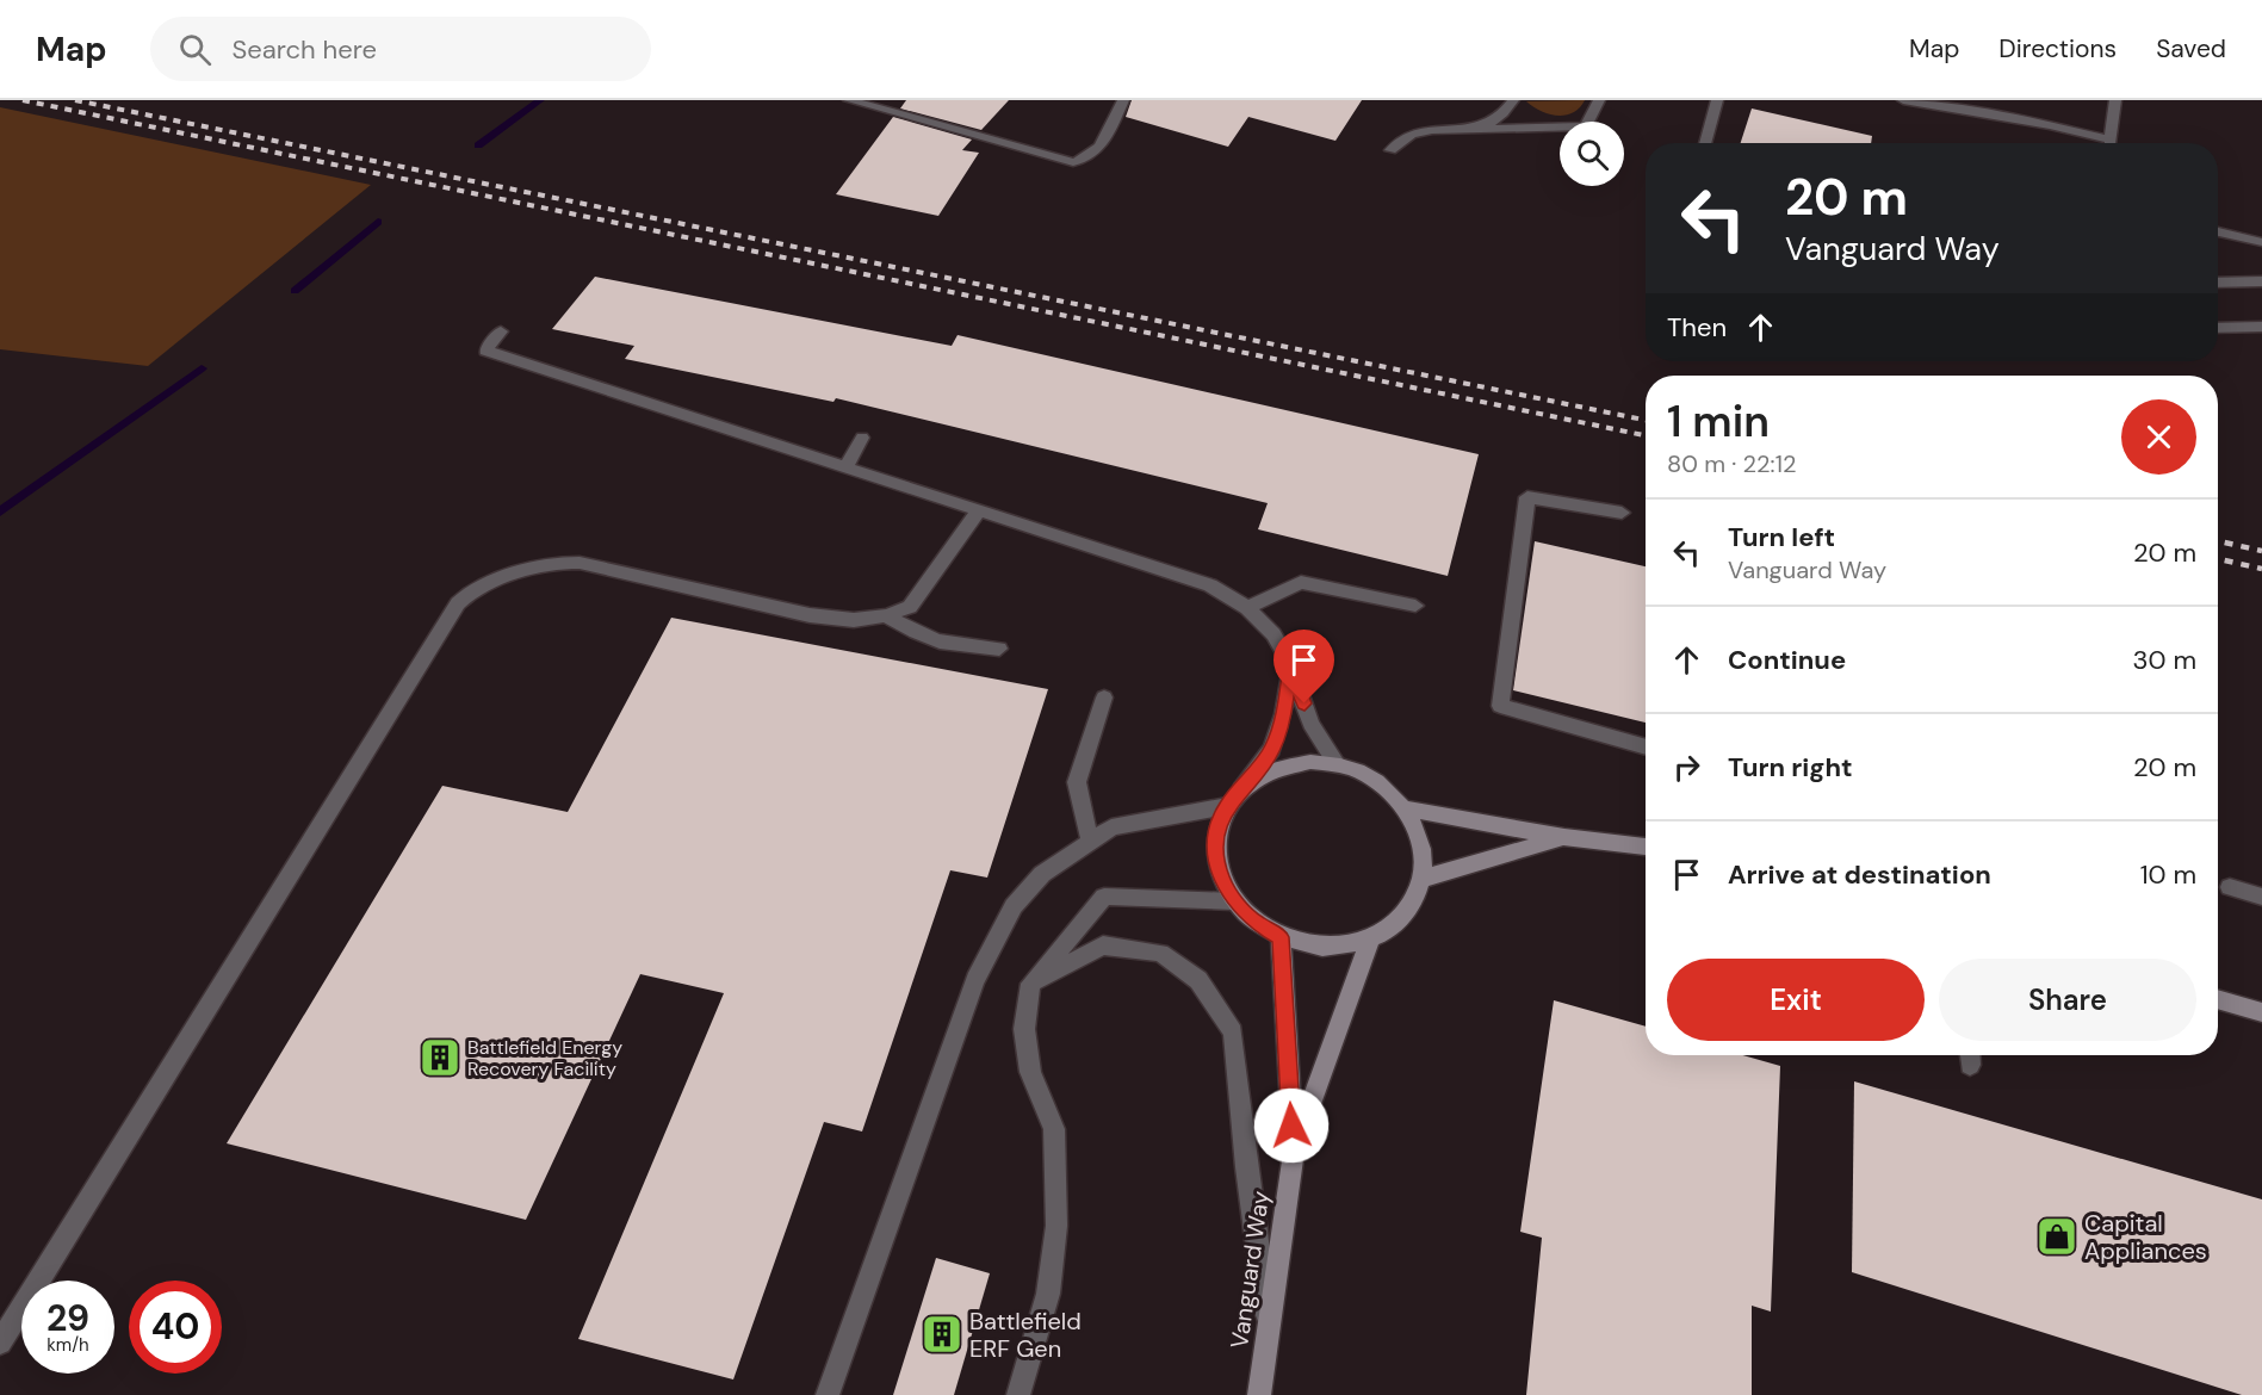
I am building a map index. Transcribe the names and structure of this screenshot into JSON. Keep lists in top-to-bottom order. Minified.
{"streets":{"street":["Vanguard Way"]},"places":{"building":["Battlefield Energy Recovery Facility","Battlefield ERF Gen"],"shop":["Capital Appliances"]},"page":{"header":"Map","search":"Search here","nav":["Map","Directions","Saved"],"turn":["20 m","Vanguard Way"],"then":"Then","heading":["1 min","80 m · 22:12"],"list":[{"name":"Turn left","note":"Vanguard Way","value":"20 m"},{"name":"Continue","value":"30 m"},{"name":"Turn right","value":"20 m"},{"name":"Arrive at destination","value":"10 m"}],"buttons":["Exit","Share"],"speed":"29 km/h","limit":"40"}}
